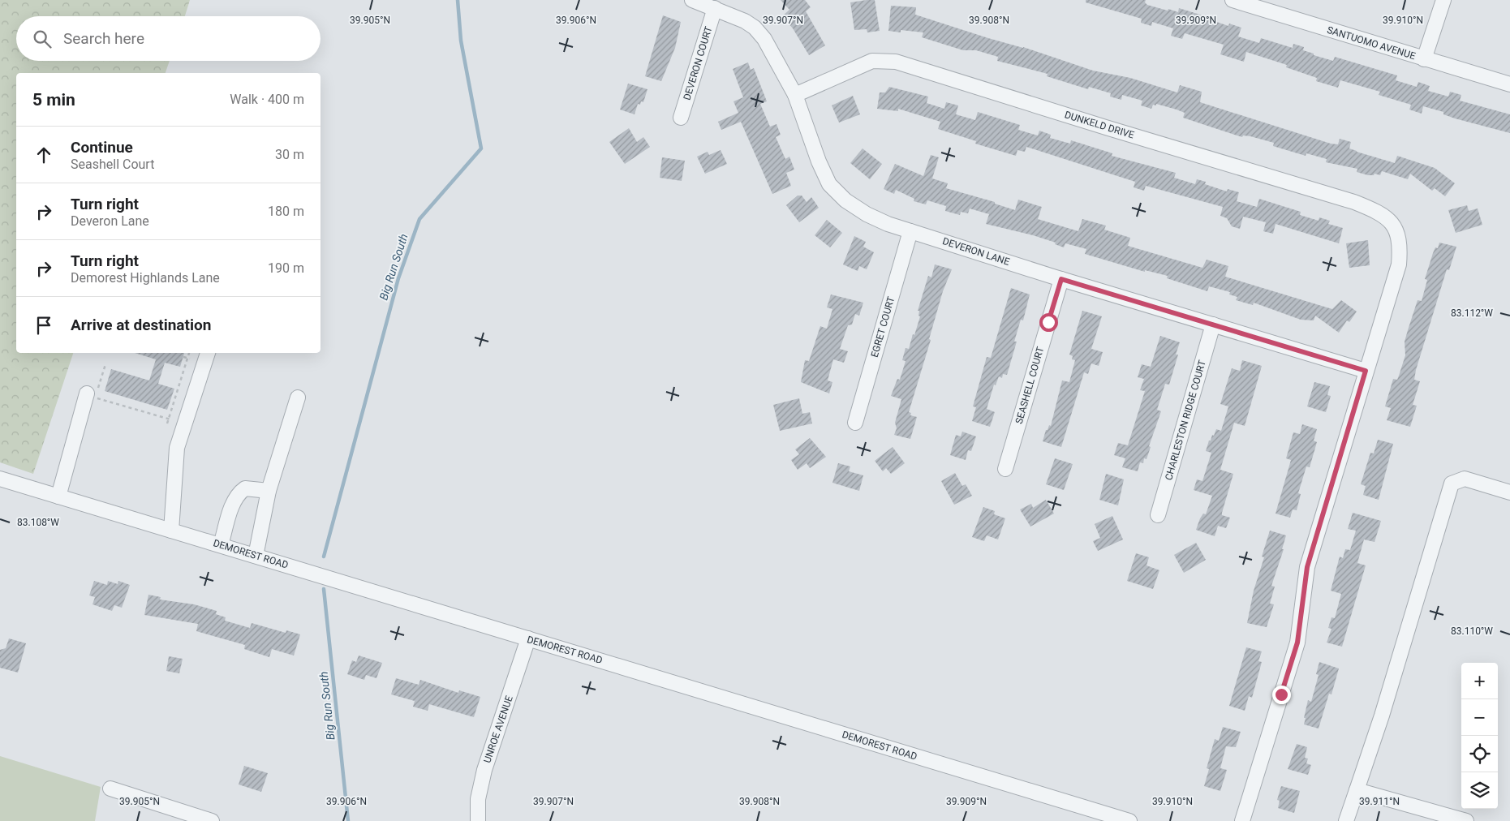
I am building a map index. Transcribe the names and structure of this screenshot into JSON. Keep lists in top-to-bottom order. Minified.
{"streets":{"street":["SANTUOMO AVENUE","DEVERON COURT","DUNKELD DRIVE","DEVERON LANE","EGRET COURT","SEASHELL COURT","CHARLESTON RIDGE COURT","DEMOREST ROAD","UNROE AVENUE"]},"crossings":[["DEVERON COURT","DEVERON LANE"],["DUNKELD DRIVE","DEVERON LANE"],["DEVERON LANE","EGRET COURT"],["DEVERON LANE","SEASHELL COURT"],["DEVERON LANE","CHARLESTON RIDGE COURT"],["DEMOREST ROAD","UNROE AVENUE"]],"water":["Big Run South"],"page":{"search":"Search here","heading":["5 min","Walk · 400 m"],"list":[["Continue","Seashell Court","30 m"],["Turn right","Deveron Lane","180 m"],["Turn right","Demorest Highlands Lane","190 m"],"Arrive at destination"],"map_buttons":["+","−"]},"coordinates":["39.905°N","39.906°N","39.907°N","39.908°N","39.909°N","39.910°N","83.112°W","83.108°W","83.110°W","39.911°N"]}
